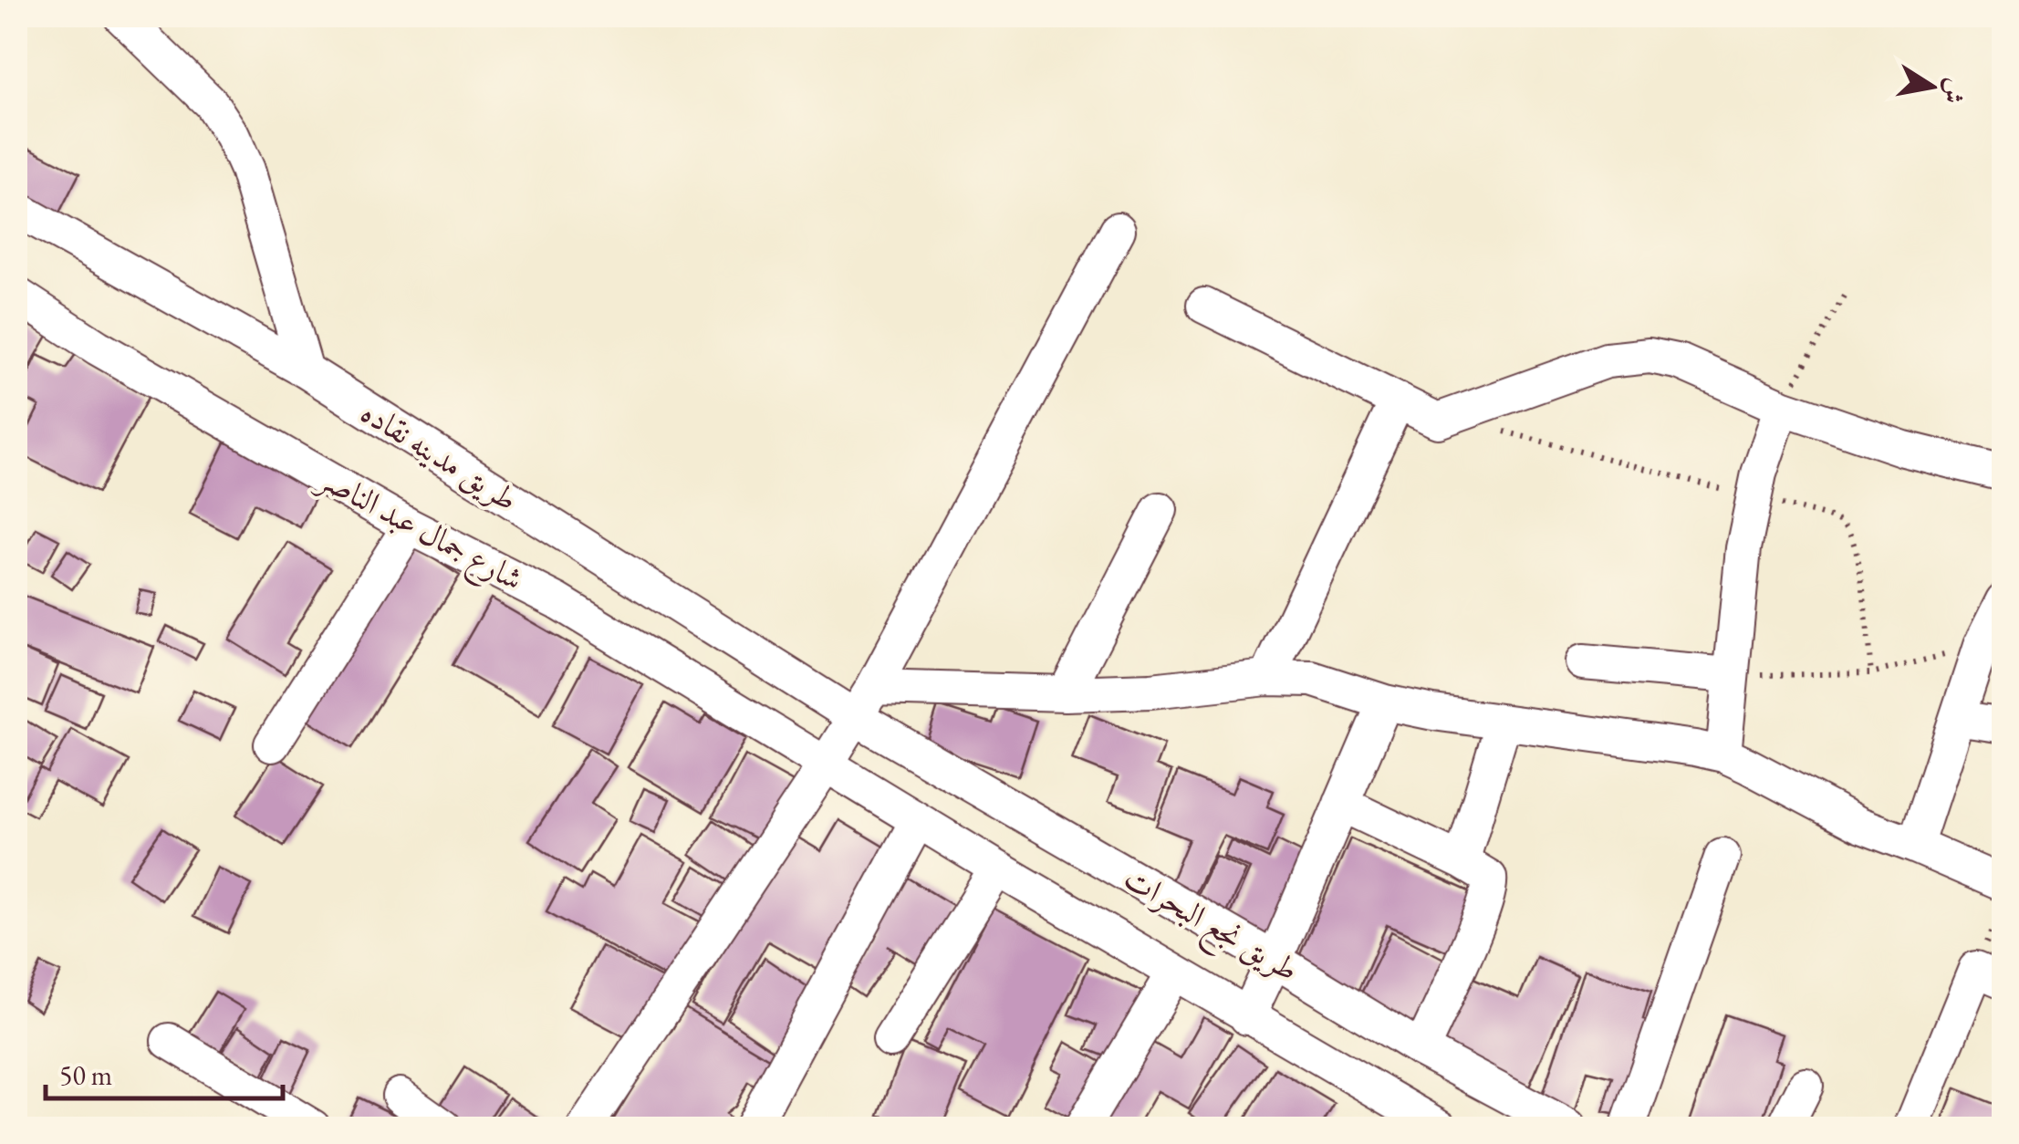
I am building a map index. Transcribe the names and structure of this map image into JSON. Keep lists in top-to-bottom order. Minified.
{"streets":{"street":["طريق مدينه نقاده","شارع جمال عبد الناصر","طريق نجع البحرات"]},"crossings":[["طريق مدينه نقاده","طريق نجع البحرات"],["شارع جمال عبد الناصر","طريق نجع البحرات"]],"scale_bar":"50 m","north":"right"}
